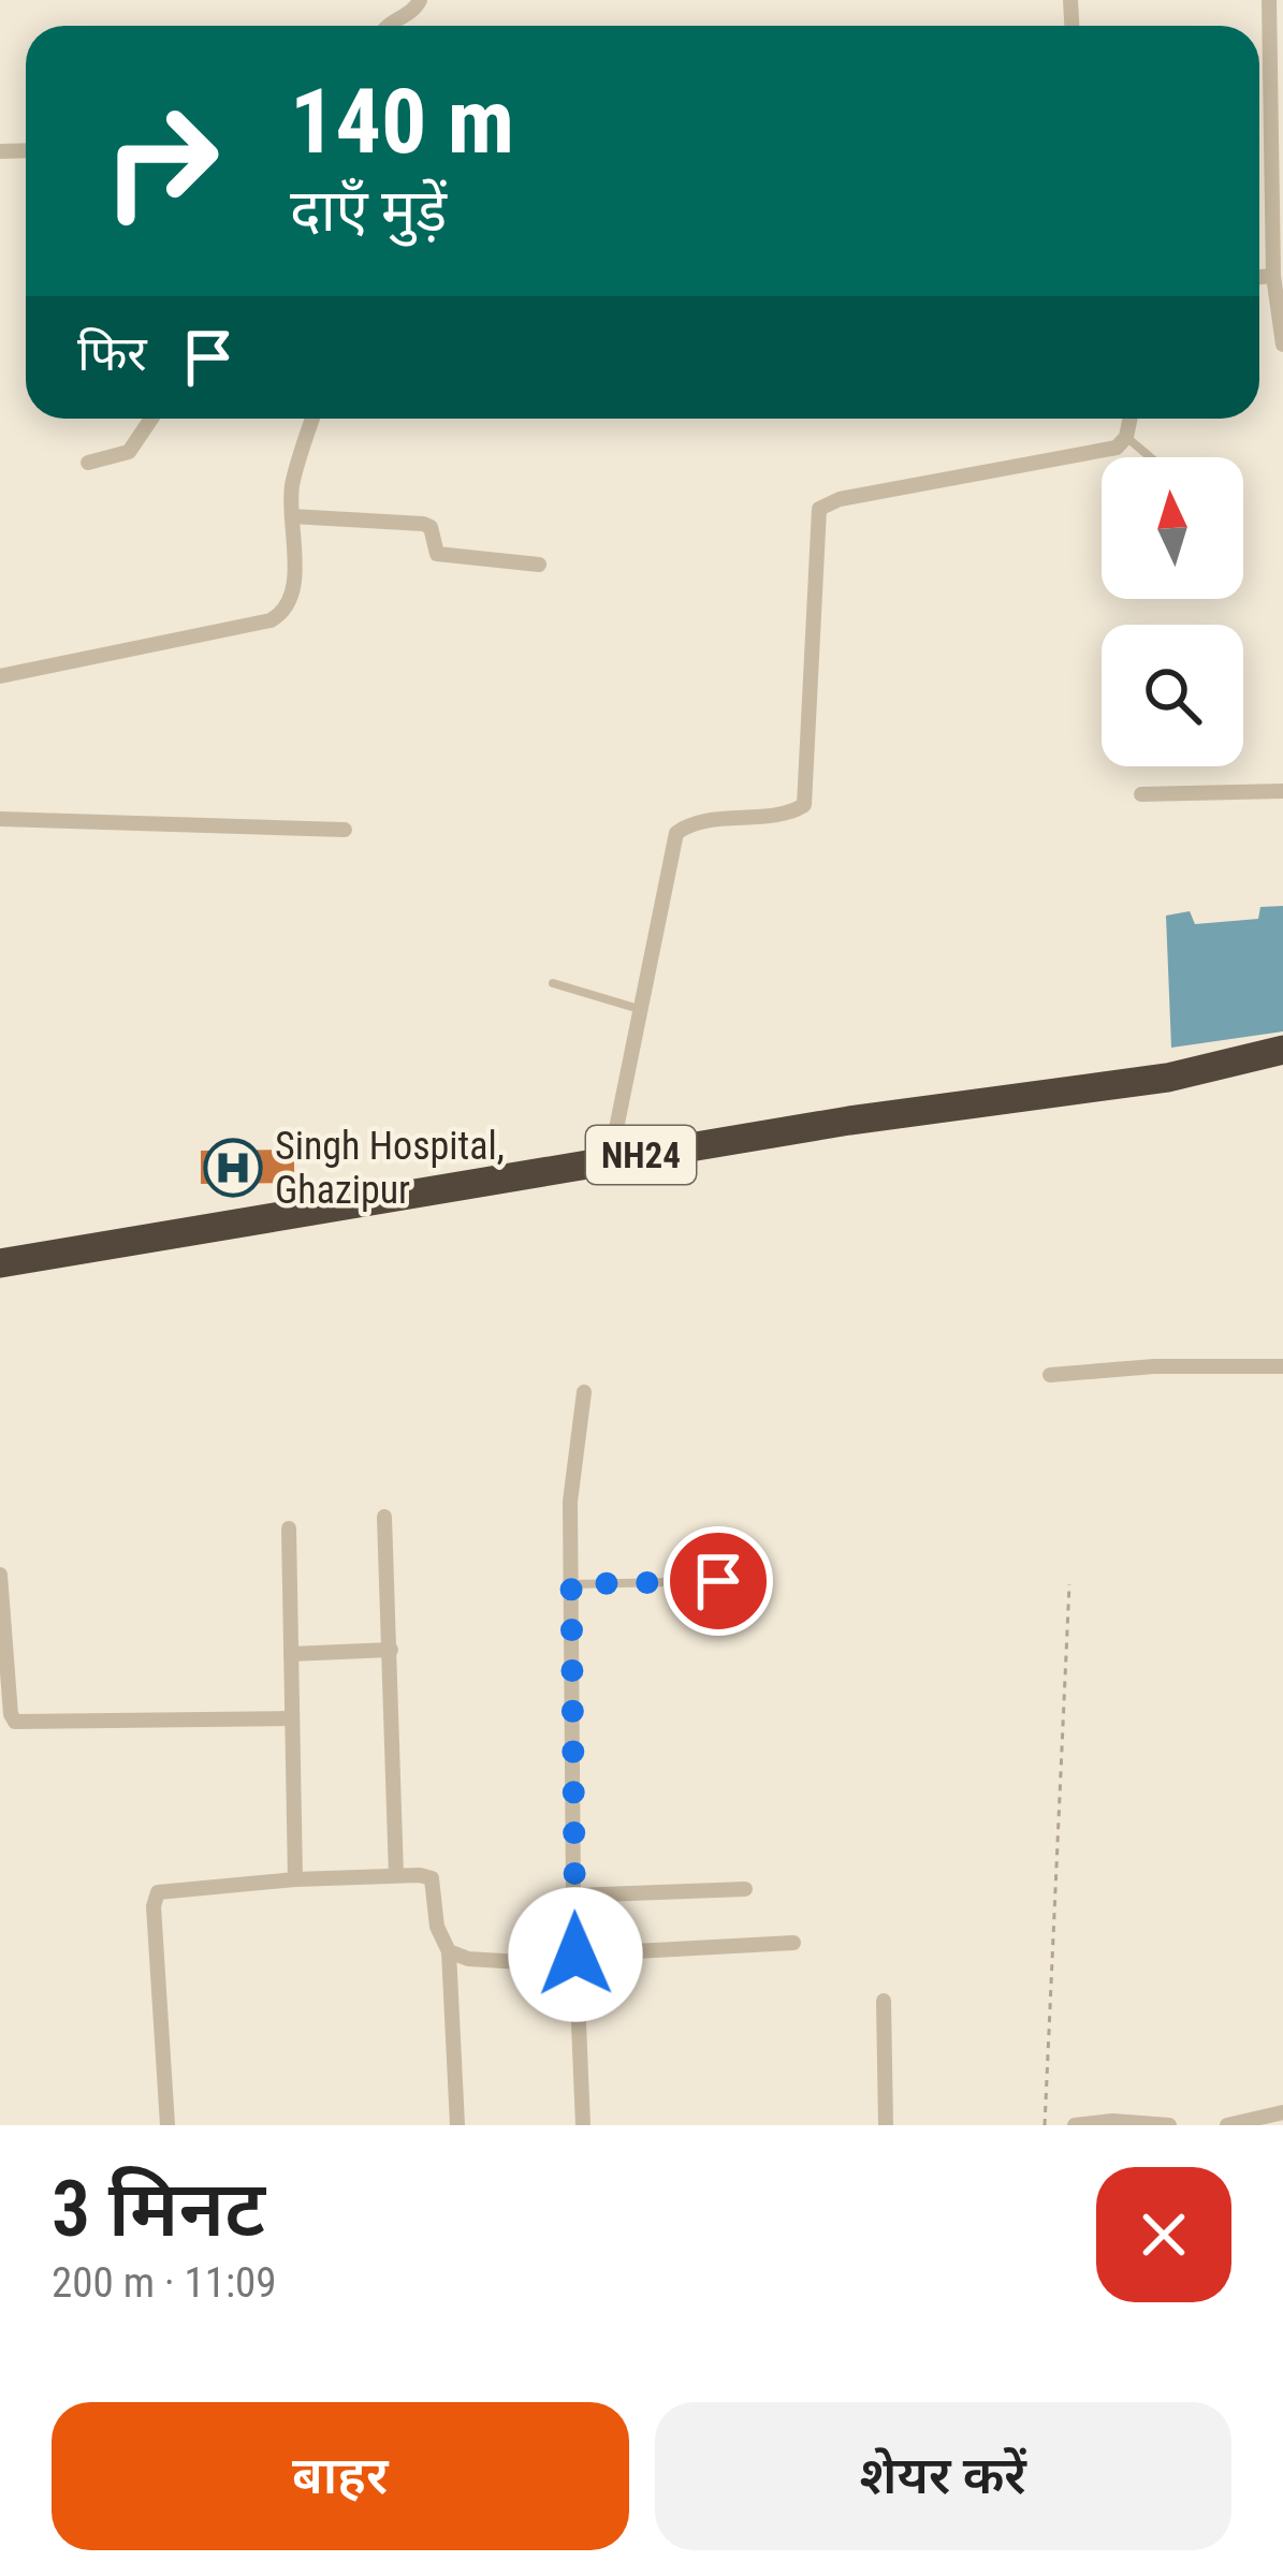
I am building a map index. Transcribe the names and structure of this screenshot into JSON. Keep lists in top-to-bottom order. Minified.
{"streets":{"highway":["NH24"]},"places":{"hospital":["Singh Hospital, Ghazipur"]},"north":"top","page":{"turn":["140 m","दाएँ मुड़ें"],"then":"फिर","heading":["3 मिनट","200 m · 11:09"],"buttons":["बाहर","शेयर करें"]}}
